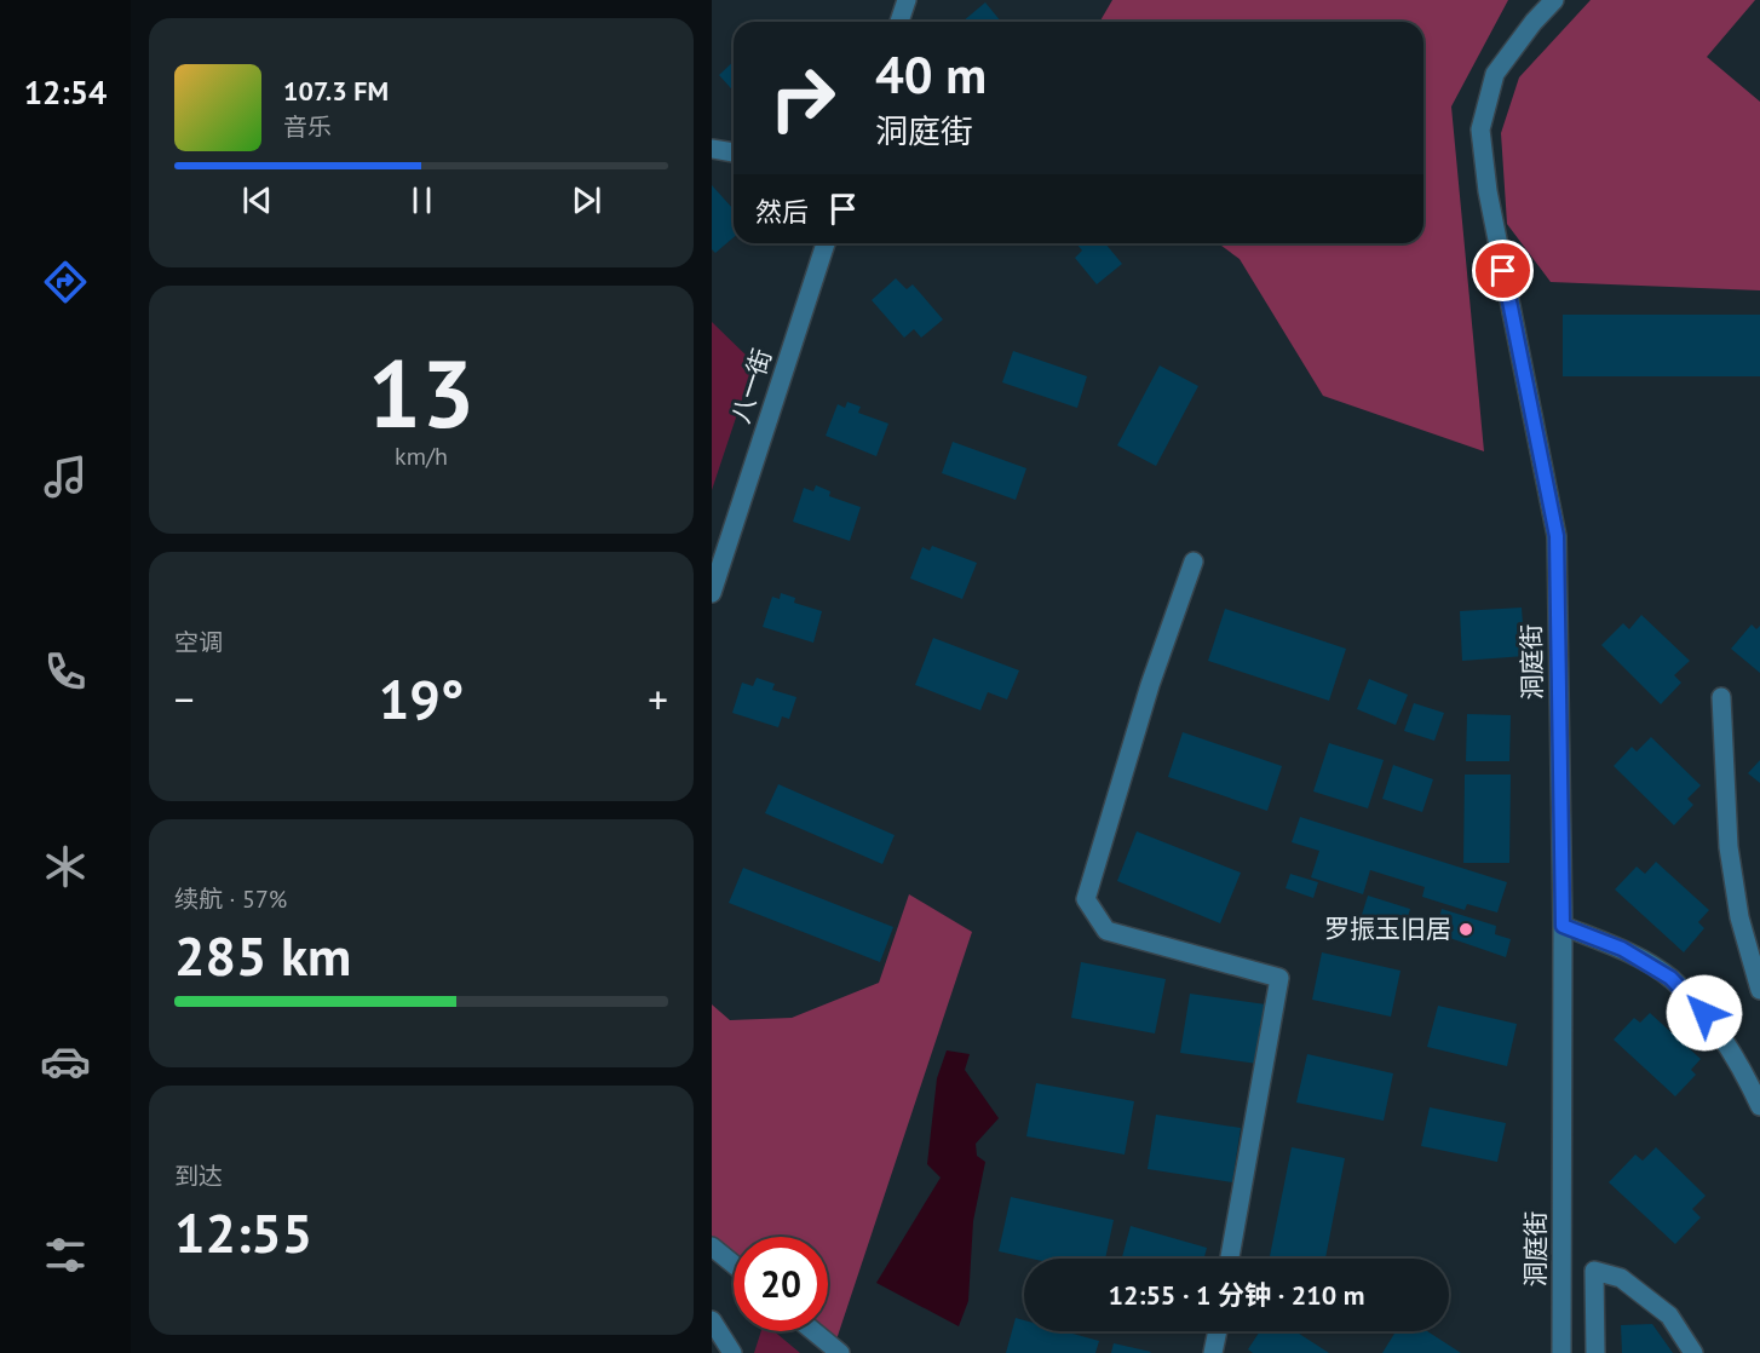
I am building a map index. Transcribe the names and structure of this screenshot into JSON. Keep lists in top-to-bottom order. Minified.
{"streets":{"street":["八一街","洞庭街"]},"places":["罗振玉旧居"],"page":{"tabs":"12:54","turn":["40 m","洞庭街"],"song":["107.3 FM","音乐"],"then":"然后","tile":[["13","km/h"],"空调",["续航 · 57%","285 km"],["到达","12:55"]],"heat":["−","19°","+"],"limit":"20","trip":"12:55 · 1 分钟 · 210 m"}}
